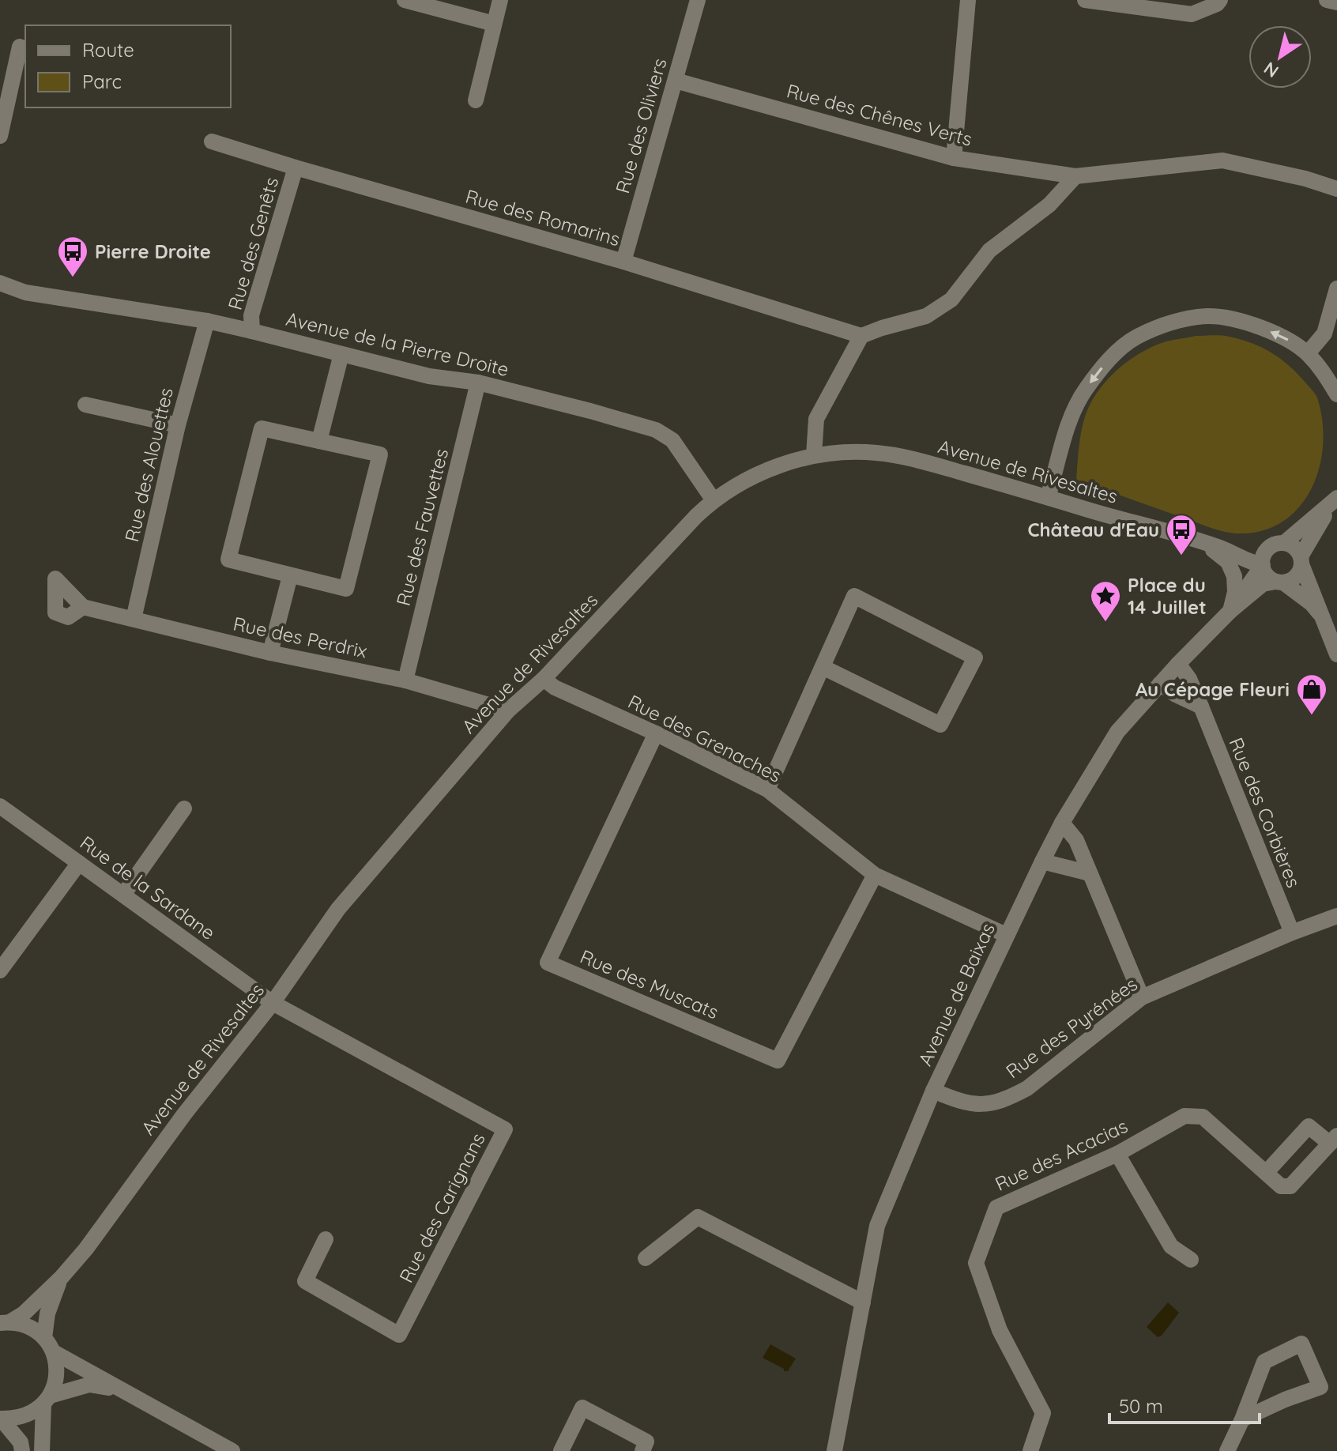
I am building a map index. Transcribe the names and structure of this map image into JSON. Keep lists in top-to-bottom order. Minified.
{"streets":{"street":["Rue des Chênes Verts","Rue des Oliviers","Rue des Romarins","Rue des Genêts","Avenue de la Pierre Droite","Rue des Alouettes","Avenue de Rivesaltes","Rue des Fauvettes","Rue des Perdrix","Rue des Grenaches","Rue des Corbières","Rue de la Sardane","Rue des Muscats","Avenue de Baixas","Rue des Pyrénées","Rue des Acacias","Rue des Carignans"]},"crossings":[["Rue des Chênes Verts","Rue des Oliviers"],["Rue des Oliviers","Rue des Romarins"],["Rue des Romarins","Rue des Genêts"],["Rue des Genêts","Avenue de la Pierre Droite"],["Avenue de la Pierre Droite","Rue des Alouettes"],["Avenue de la Pierre Droite","Avenue de Rivesaltes"],["Avenue de la Pierre Droite","Rue des Fauvettes"],["Rue des Alouettes","Rue des Perdrix"],["Avenue de Rivesaltes","Rue des Perdrix"],["Avenue de Rivesaltes","Rue des Grenaches"],["Avenue de Rivesaltes","Rue de la Sardane"],["Avenue de Rivesaltes","Avenue de Baixas"],["Avenue de Rivesaltes","Rue des Carignans"],["Rue des Fauvettes","Rue des Perdrix"],["Rue des Grenaches","Rue des Muscats"],["Rue des Grenaches","Avenue de Baixas"],["Rue des Corbières","Avenue de Baixas"],["Rue des Corbières","Rue des Pyrénées"],["Rue de la Sardane","Rue des Carignans"],["Avenue de Baixas","Rue des Pyrénées"]],"places":{"bus stop":["Pierre Droite","Château d'Eau"],"place":["Place du 14 Juillet"],"shop":["Au Cépage Fleuri"]},"legend":["Route","Parc"],"scale_bar":"50 m","north":"bottom left"}
